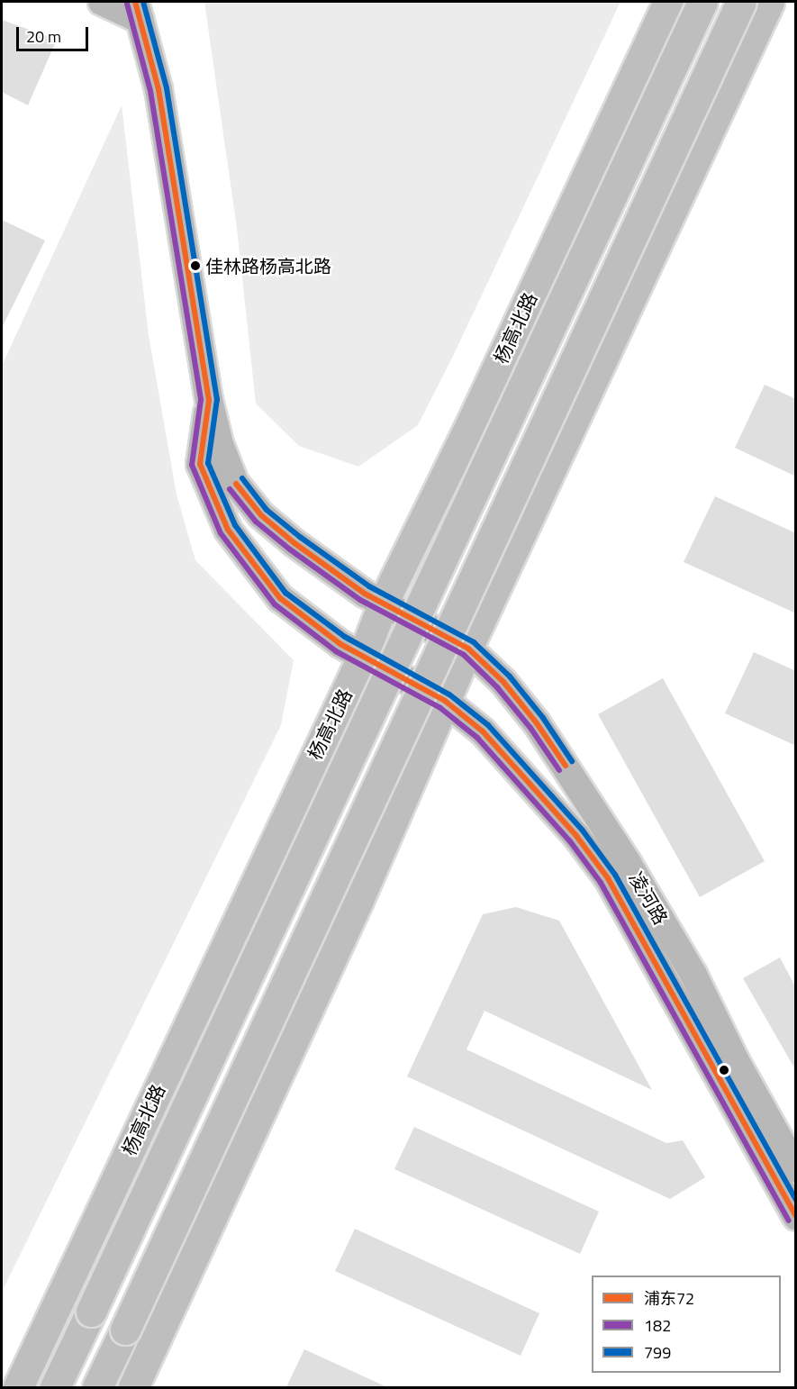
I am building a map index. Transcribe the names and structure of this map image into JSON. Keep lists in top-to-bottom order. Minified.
{"streets":{"main road":["杨高北路"],"street":["凌河路"]},"crossings":[["杨高北路","凌河路"]],"places":["佳林路杨高北路"],"lines":["transit line 浦东72","transit line 799","transit line 182"],"legend":["浦东72","182","799"],"scale_bar":"20 m"}
